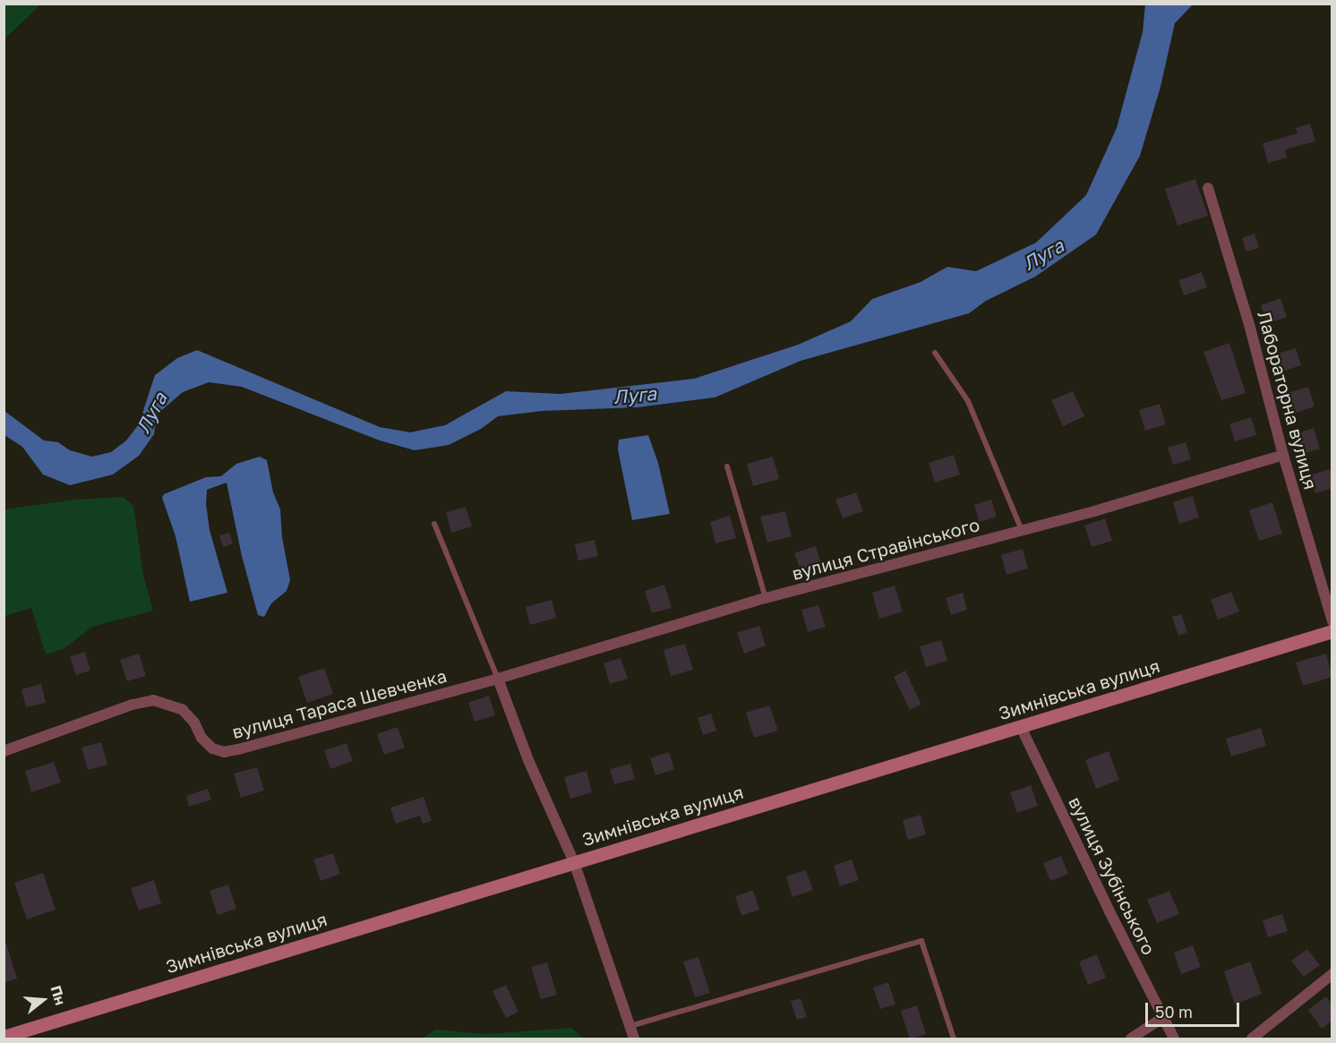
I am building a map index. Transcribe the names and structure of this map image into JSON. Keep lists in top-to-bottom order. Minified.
{"streets":{"main road":["Зимнівська вулиця"],"street":["Лабораторна вулиця","вулиця Стравінського","вулиця Тараса Шевченка","вулиця Зубінського"]},"crossings":[["Лабораторна вулиця","вулиця Стравінського"],["вулиця Стравінського","вулиця Тараса Шевченка"],["Зимнівська вулиця","вулиця Зубінського"]],"water":["Луга"],"scale_bar":"50 m","north":"right"}
